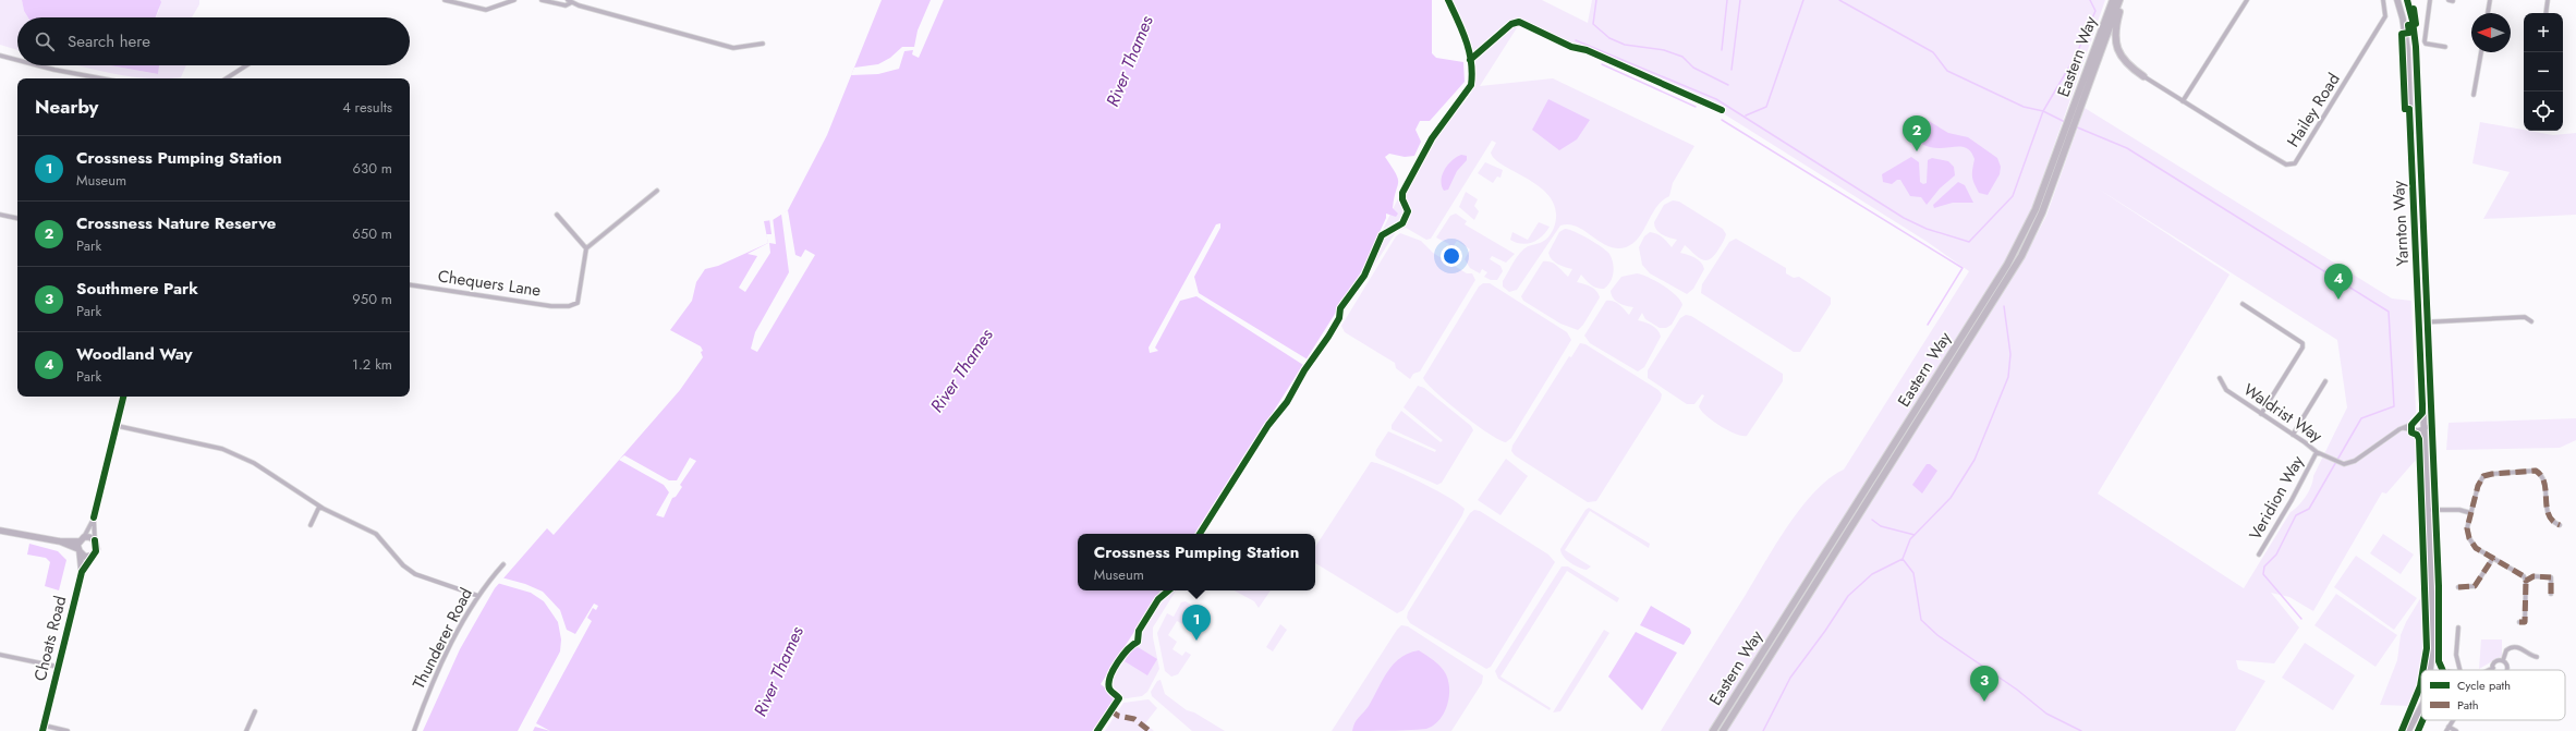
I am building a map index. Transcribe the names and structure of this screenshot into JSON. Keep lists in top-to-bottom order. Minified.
{"streets":{"main road":["Eastern Way"],"street":["Hailey Road","Yarnton Way","Chequers Lane","Waldrist Way","Veridion Way","Choats Road","Thunderer Road"]},"crossings":[["Yarnton Way","Waldrist Way"],["Waldrist Way","Veridion Way"]],"water":["River Thames"],"legend":["Cycle path","Path"],"north":"left","page":{"map_buttons":["+","−"],"search":"Search here","heading":["Nearby","4 results"],"pins":["2","4","1","3"],"list":[{"mark":"1","name":"Crossness Pumping Station","note":"Museum","value":"630 m"},{"mark":"2","name":"Crossness Nature Reserve","note":"Park","value":"650 m"},{"mark":"3","name":"Southmere Park","note":"Park","value":"950 m"},{"mark":"4","name":"Woodland Way","note":"Park","value":"1.2 km"}],"popup":["Crossness Pumping Station","Museum"]}}
